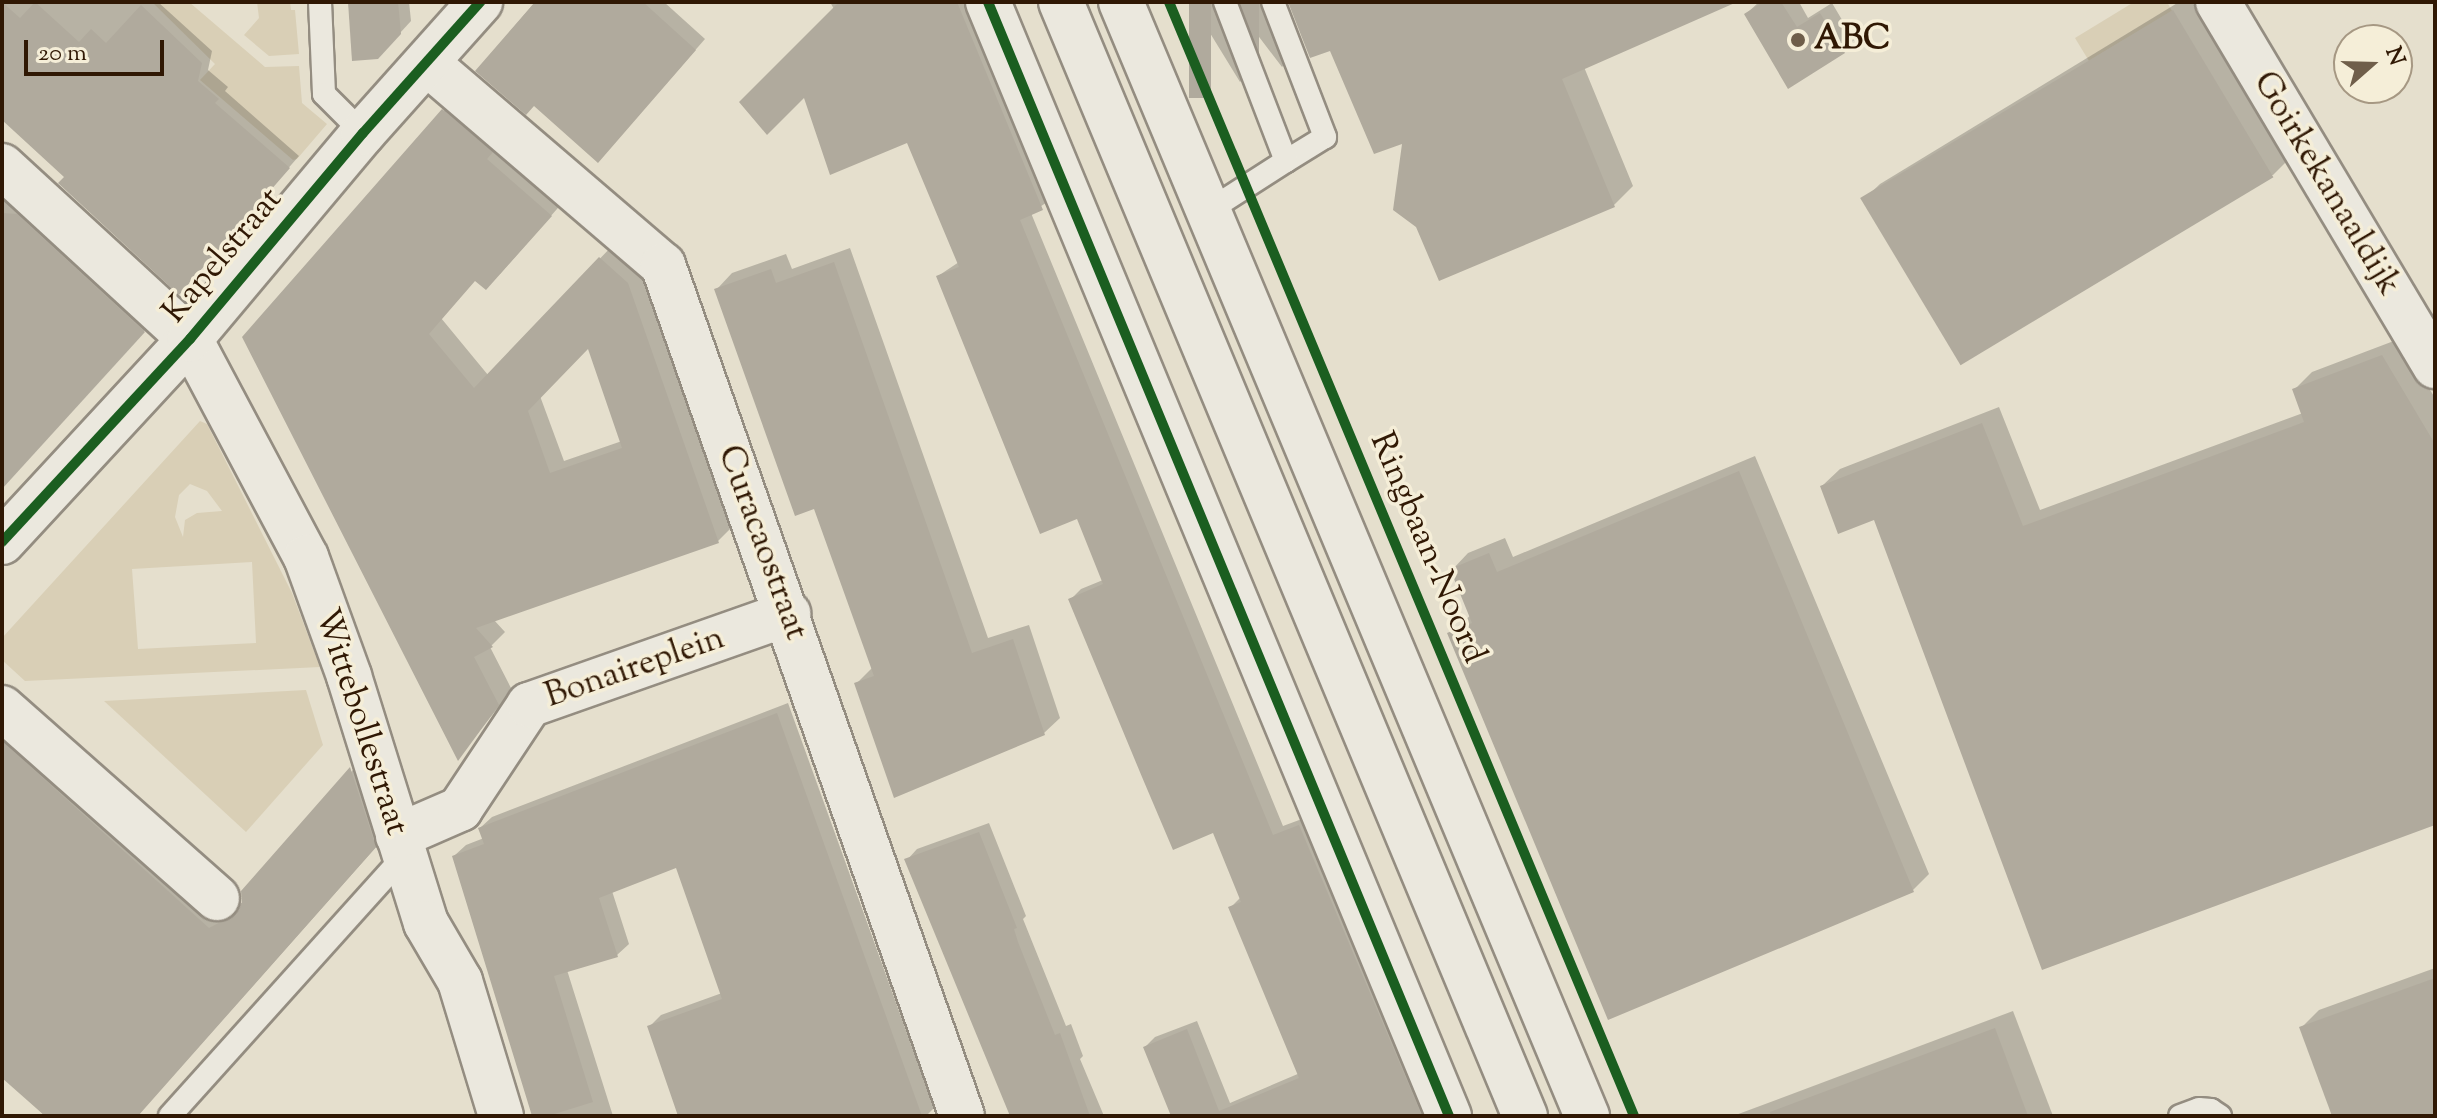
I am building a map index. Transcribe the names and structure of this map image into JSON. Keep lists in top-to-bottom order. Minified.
{"streets":{"street":["Goirkekanaaldijk","Kapelstraat","Curacaostraat","Bonaireplein","Wittebollestraat"],"cycle path":["Ringbaan-Noord"]},"crossings":[["Kapelstraat","Curacaostraat"],["Kapelstraat","Wittebollestraat"],["Curacaostraat","Bonaireplein"],["Bonaireplein","Wittebollestraat"]],"places":["ABC"],"scale_bar":"20 m","north":"right"}
